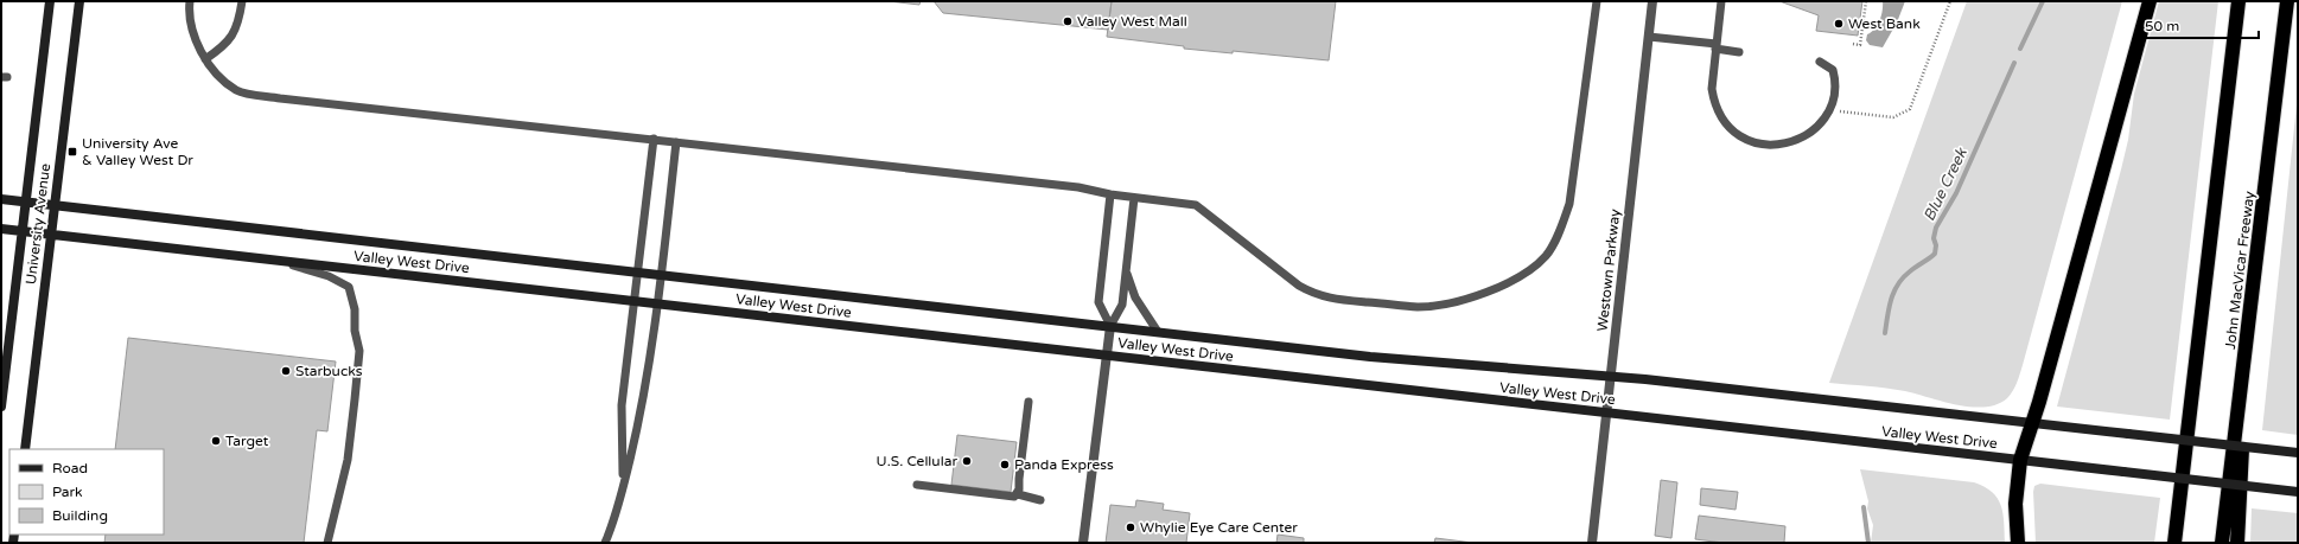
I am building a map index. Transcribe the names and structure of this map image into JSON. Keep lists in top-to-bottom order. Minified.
{"streets":{"highway":["John MacVicar Freeway"],"main road":["University Avenue","Valley West Drive"],"street":["Westown Parkway"]},"crossings":[["University Avenue","Valley West Drive"],["Valley West Drive","Westown Parkway"]],"water":["Blue Creek"],"places":{"other":["Valley West Mall","West Bank","Starbucks","Target","U.S. Cellular","Panda Express","Whylie Eye Care Center"],"transit":["University Ave & Valley West Dr"]},"legend":["Road","Park","Building"],"scale_bar":"50 m"}
